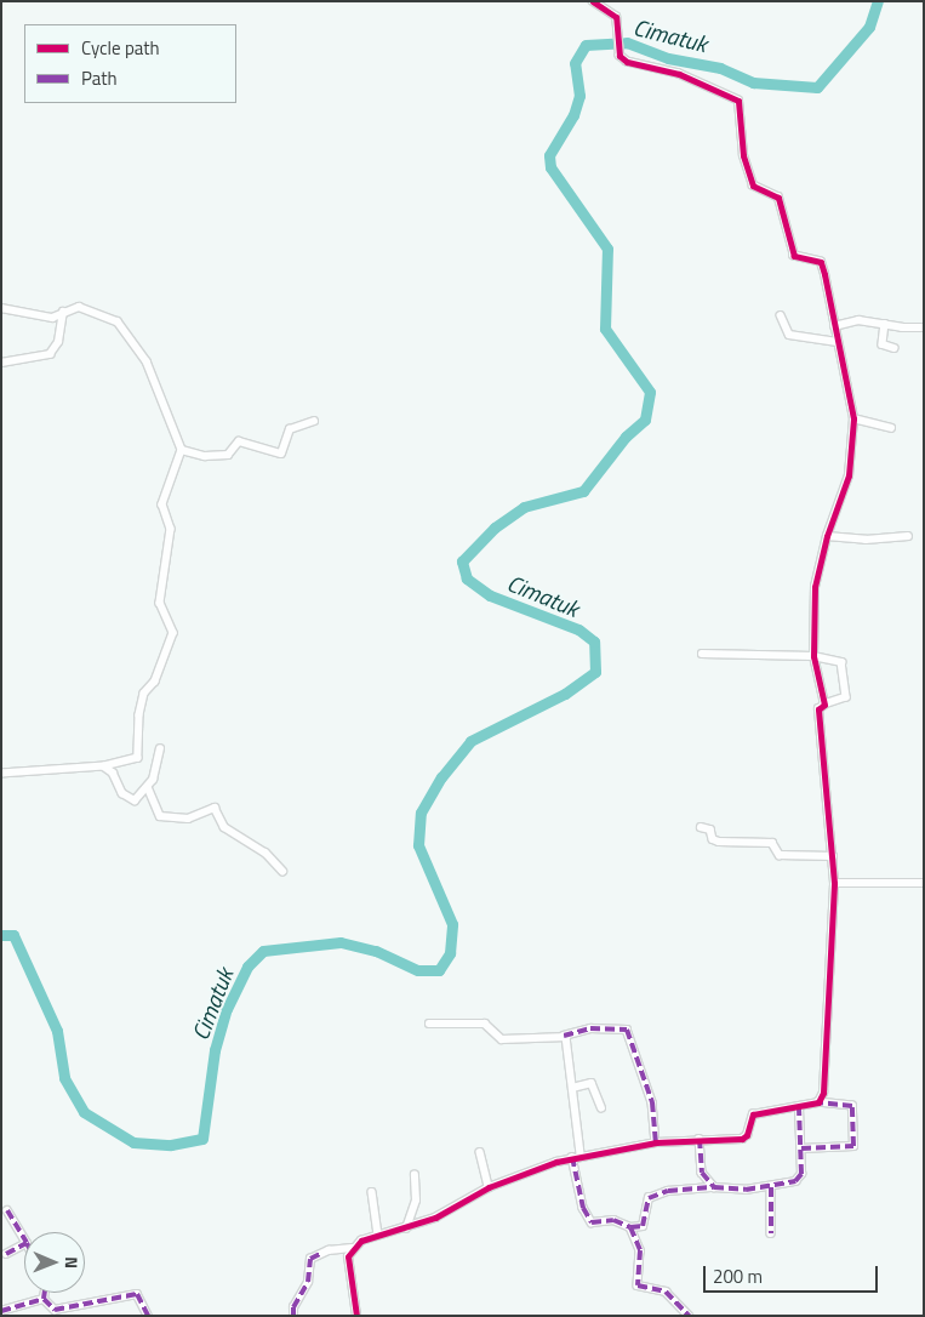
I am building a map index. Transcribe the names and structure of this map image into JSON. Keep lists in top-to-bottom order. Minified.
{"water":["Cimatuk"],"legend":["Cycle path","Path"],"scale_bar":"200 m","north":"right"}
